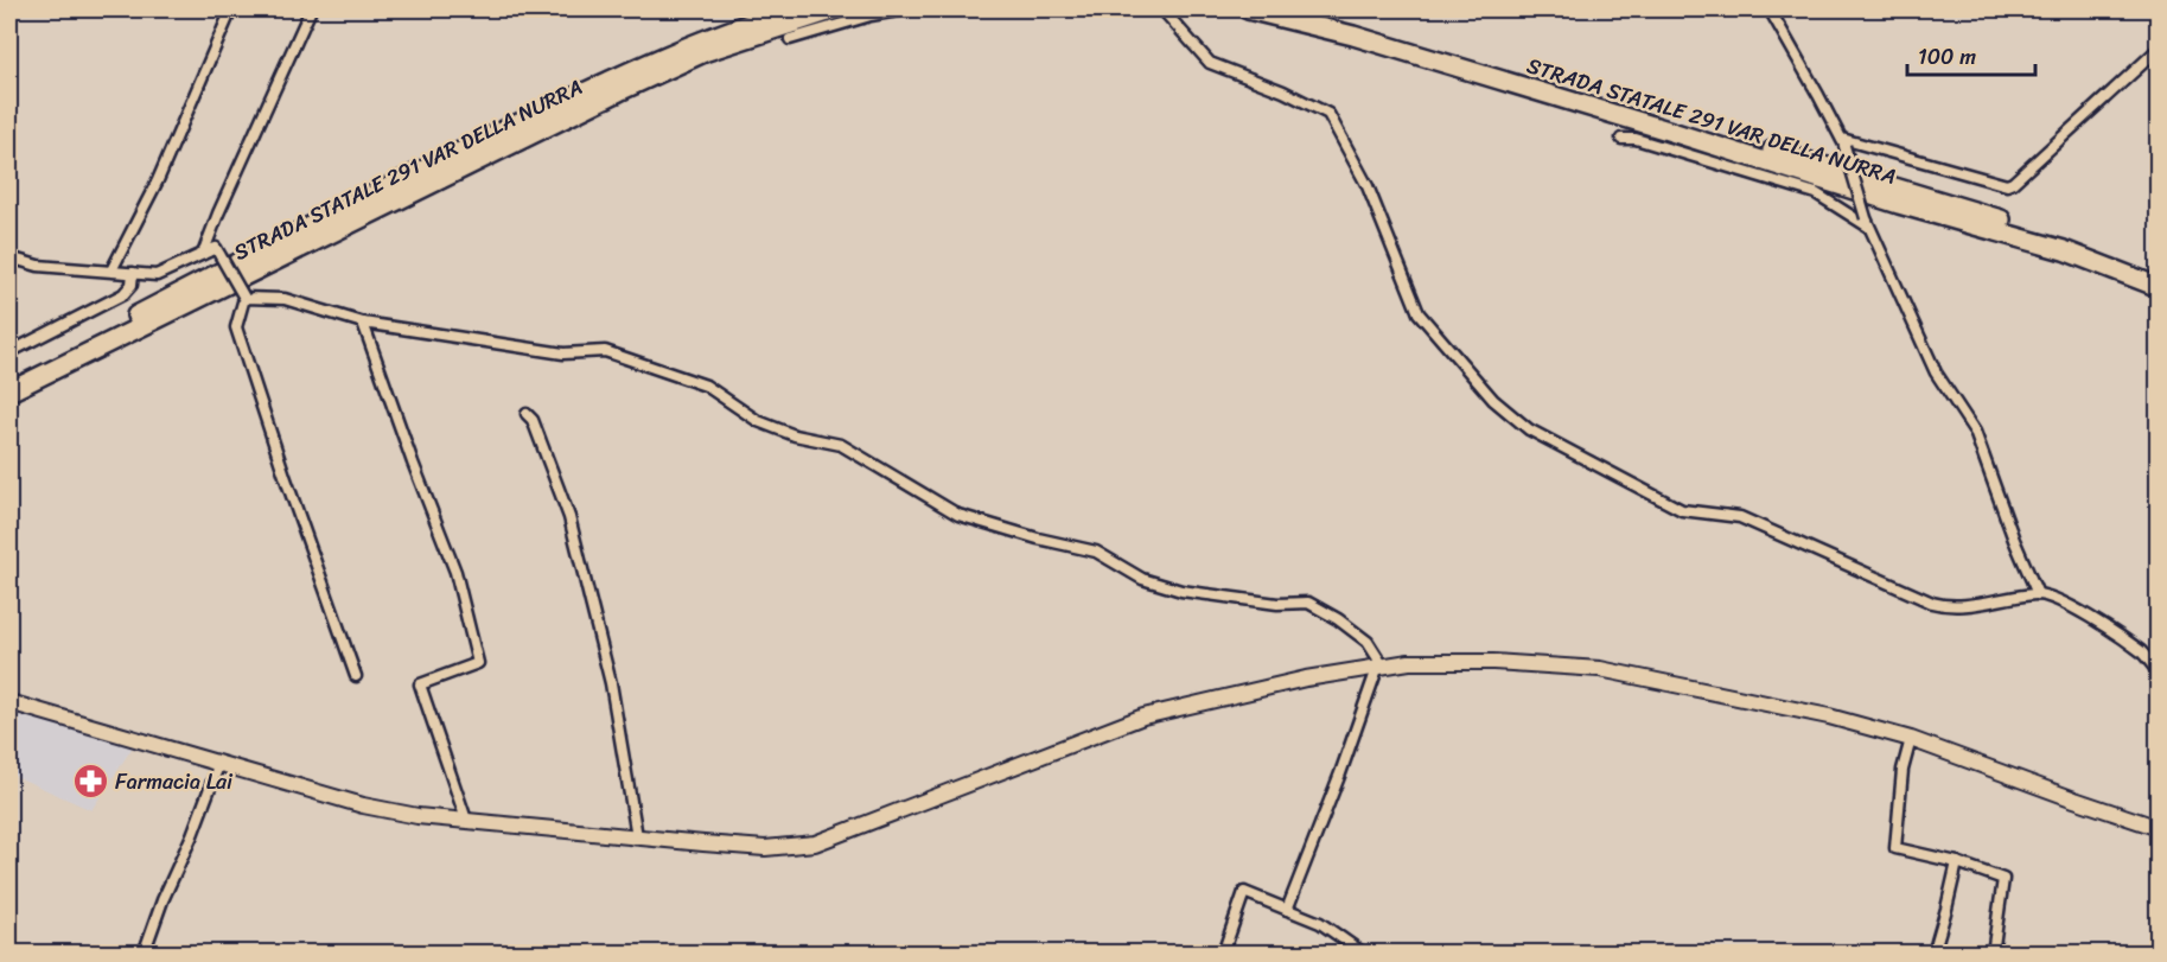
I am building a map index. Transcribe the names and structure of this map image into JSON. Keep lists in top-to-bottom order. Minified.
{"streets":{"highway":["STRADA STATALE 291 VAR DELLA NURRA"]},"places":{"pharmacy":["Farmacia Lai"]},"scale_bar":"100 m"}
